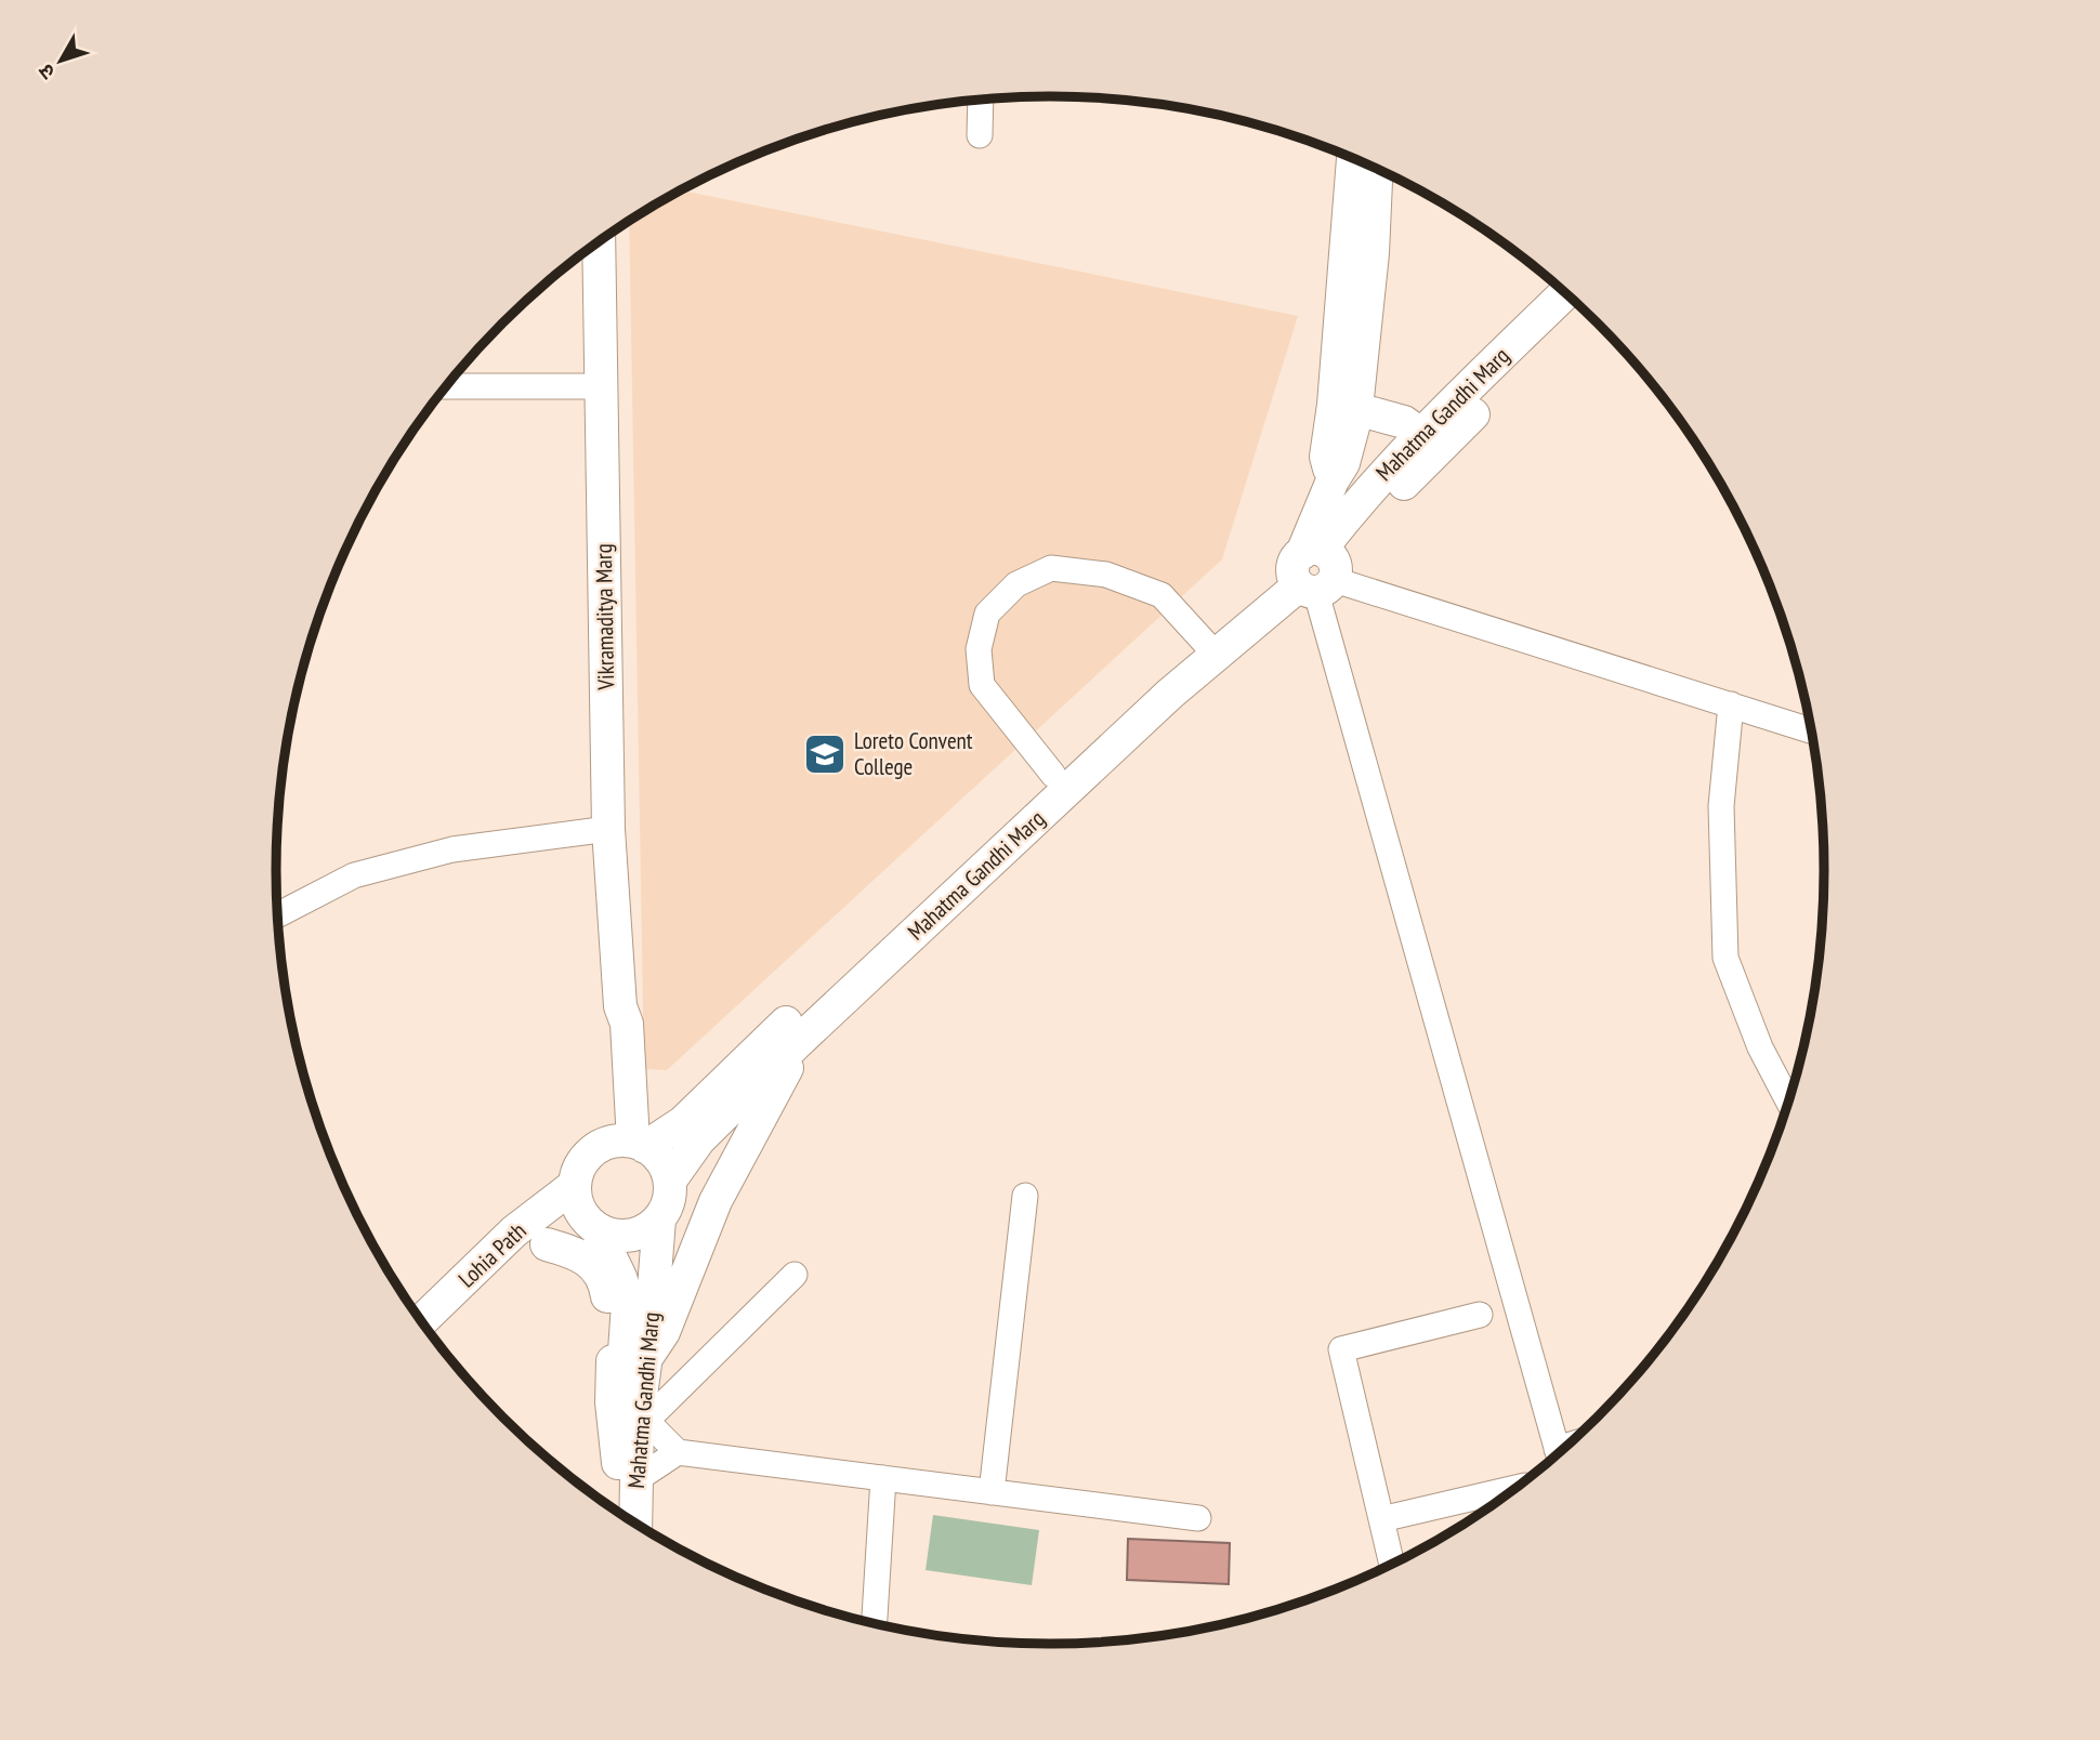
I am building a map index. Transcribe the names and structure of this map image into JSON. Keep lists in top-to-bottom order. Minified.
{"streets":{"main road":["Mahatma Gandhi Marg","Vikramaditya Marg","Lohia Path"]},"crossings":[["Mahatma Gandhi Marg","Vikramaditya Marg"],["Mahatma Gandhi Marg","Lohia Path"],["Vikramaditya Marg","Lohia Path"]],"places":{"school or university":["Loreto Convent College"]},"north":"bottom left"}
